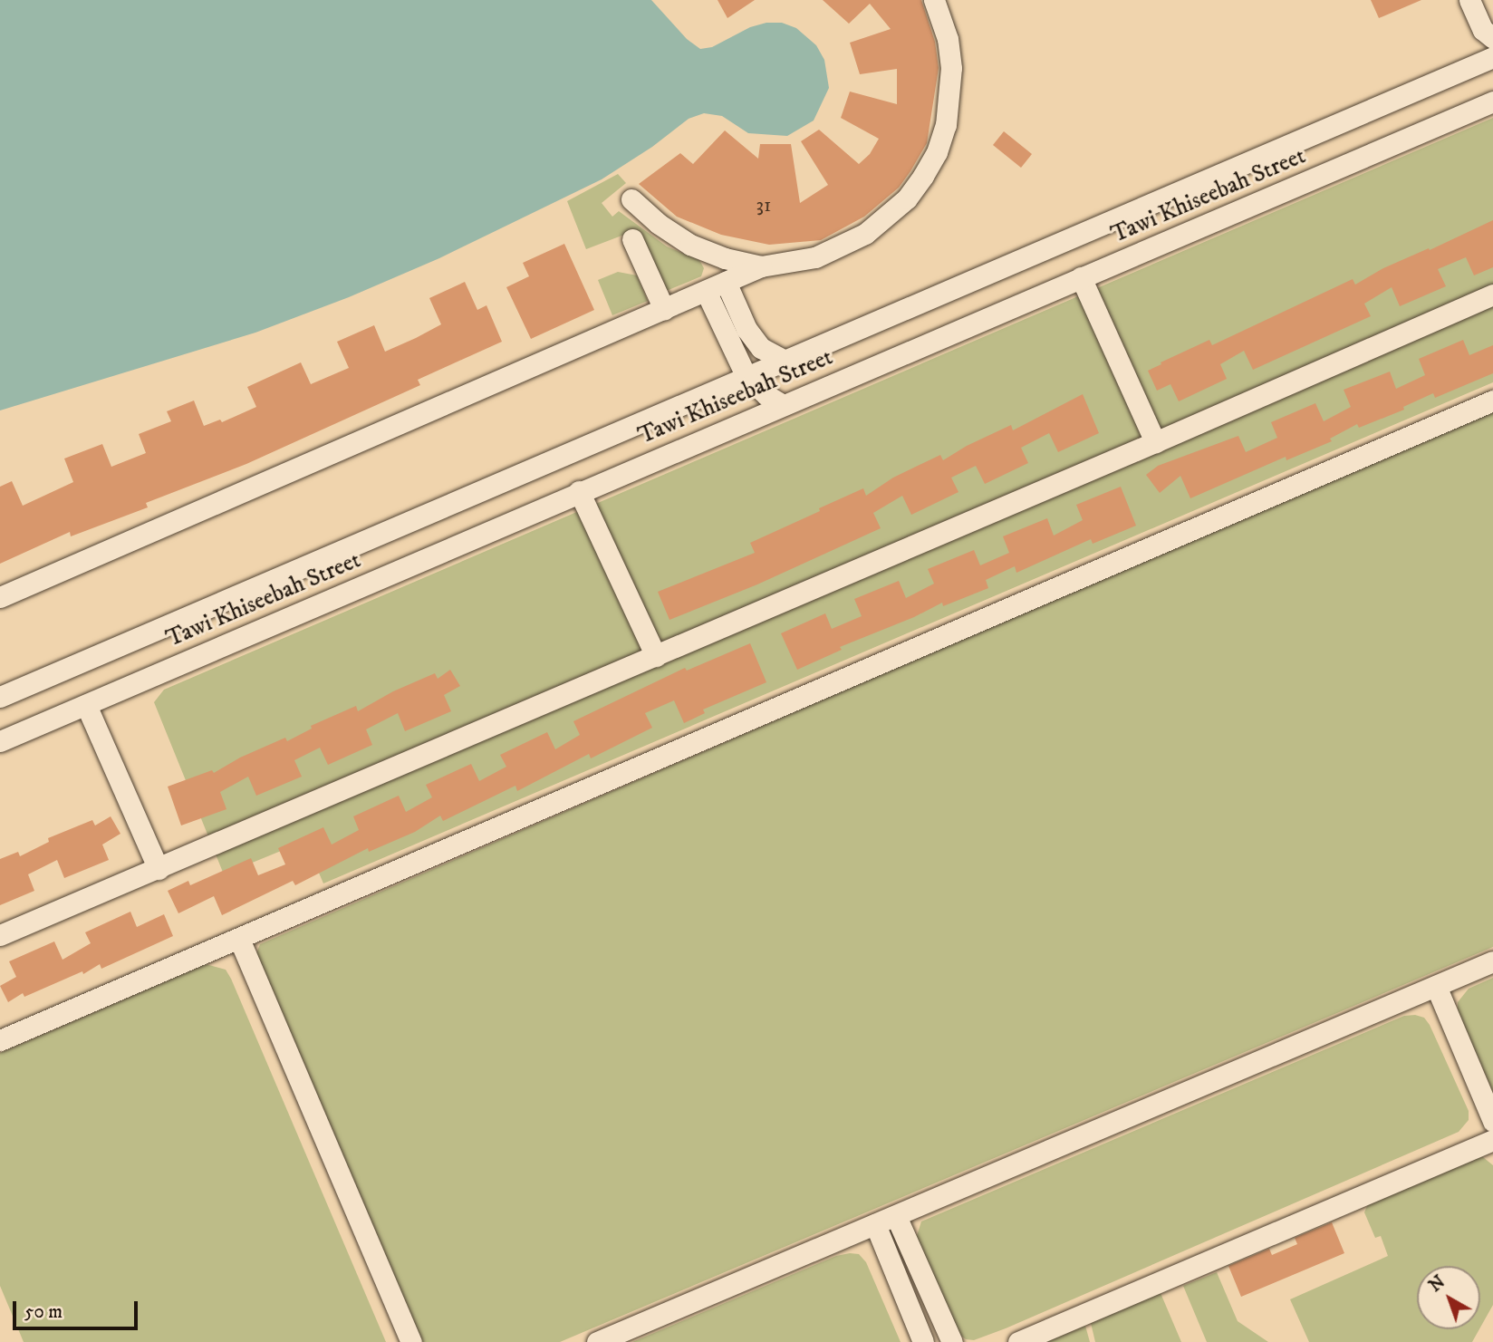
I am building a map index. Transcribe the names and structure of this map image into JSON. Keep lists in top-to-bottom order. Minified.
{"streets":{"street":["Tawi Khiseebah Street"]},"house_numbers":["31"],"scale_bar":"50 m","north":"top left"}
